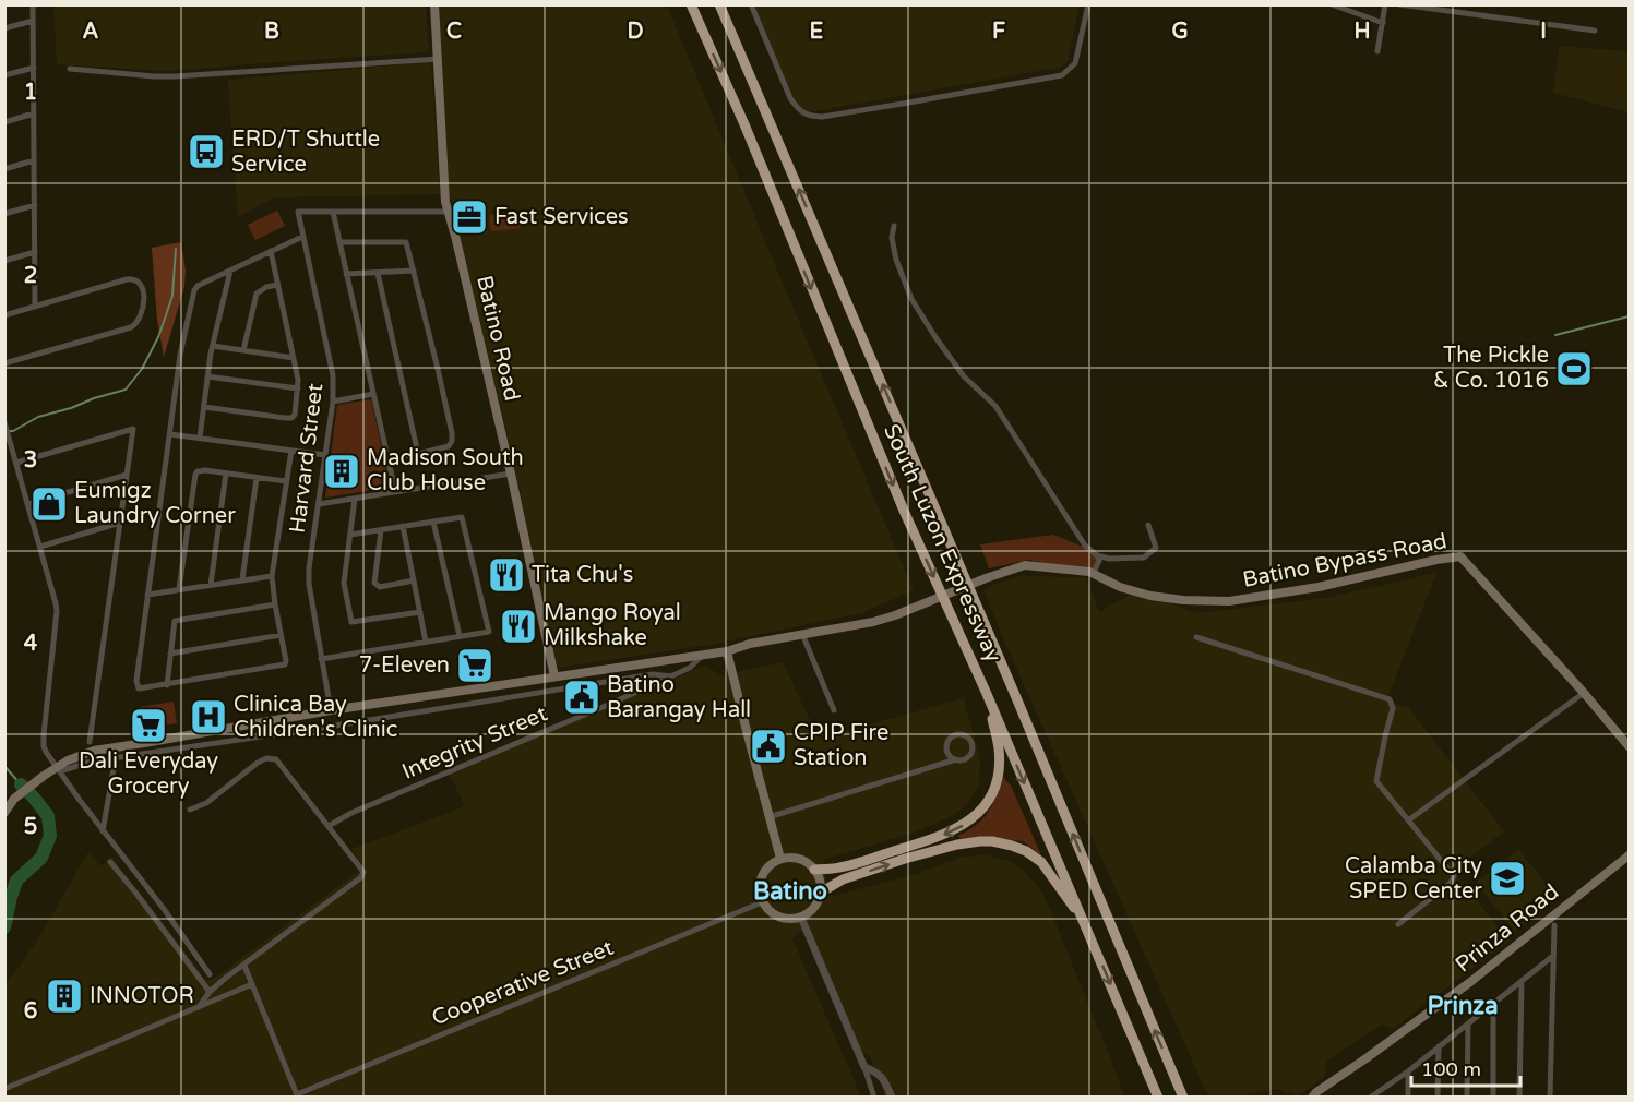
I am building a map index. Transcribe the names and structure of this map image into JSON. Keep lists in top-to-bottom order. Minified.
{"streets":{"highway":["South Luzon Expressway"],"main road":["Batino Road","Batino Bypass Road","Prinza Road"],"street":["Harvard Street","Integrity Street","Cooperative Street"]},"crossings":[["Batino Road","Batino Bypass Road"],["Harvard Street","Batino Bypass Road"],["Batino Bypass Road","Integrity Street"]],"districts":["Batino","Prinza"],"places":{"bus stop":["ERD/T Shuttle Service"],"office":["Fast Services"],"sports":["The Pickle & Co. 1016"],"building":["Madison South Club House","INNOTOR"],"shop":["Eumigz Laundry Corner"],"restaurant":["Tita Chu's","Mango Royal Milkshake"],"supermarket":["7-Eleven","Dali Everyday Grocery"],"public building":["Batino Barangay Hall","CPIP Fire Station"],"hospital":["Clinica Bay Children's Clinic"],"school or university":["Calamba City SPED Center"]},"scale_bar":"100 m","grid":{"columns":["A","B","C","D","E","F","G","H","I"],"rows":["1","2","3","4","5","6"]}}
